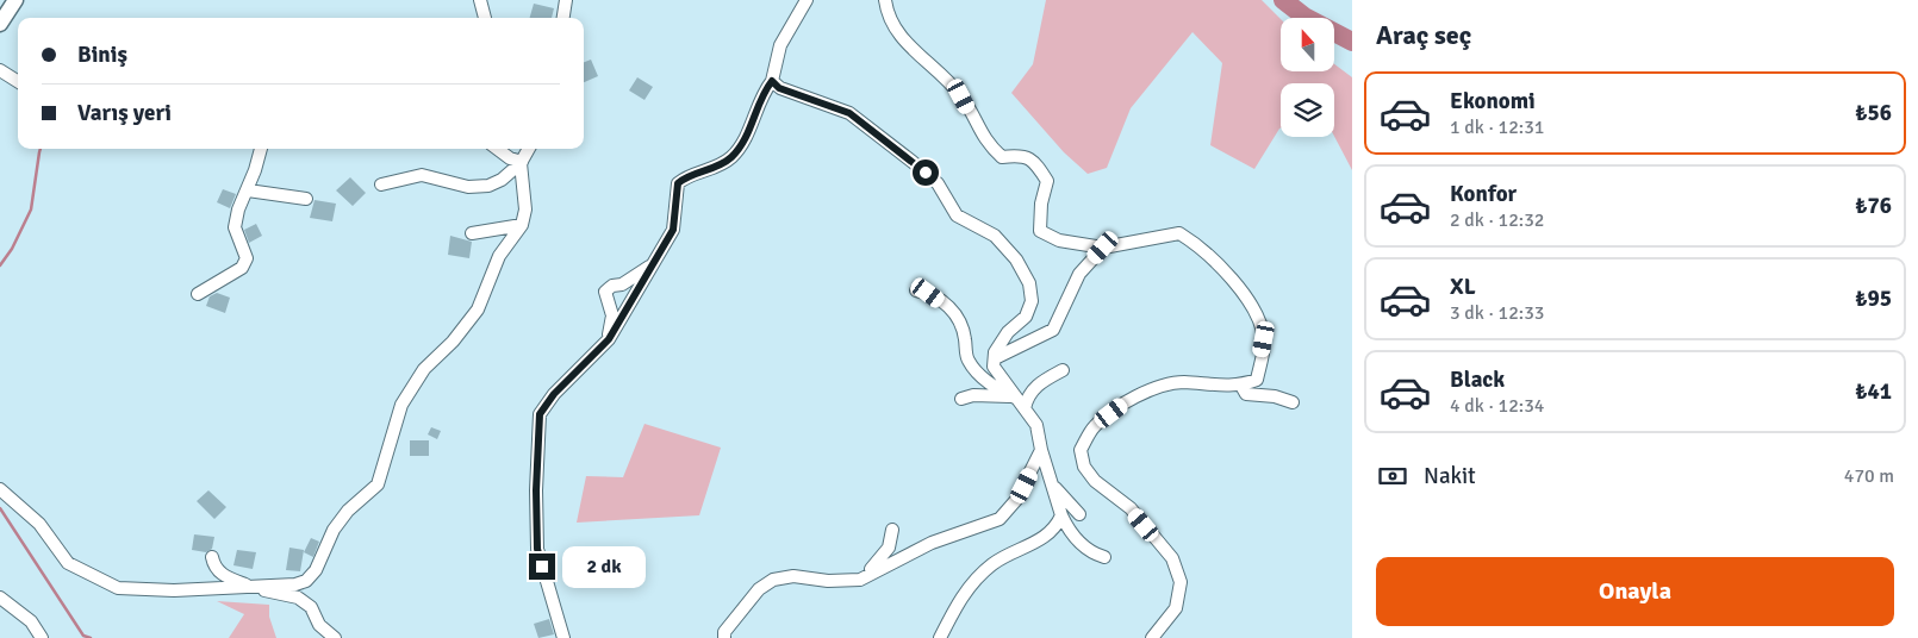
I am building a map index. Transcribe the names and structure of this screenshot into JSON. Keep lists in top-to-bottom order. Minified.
{"north":"top","page":{"heading":"Araç seç","banner":["Biniş","Varış yeri"],"list":[{"name":"Ekonomi","note":"1 dk · 12:31","value":"₺56"},{"name":"Konfor","note":"2 dk · 12:32","value":"₺76"},{"name":"XL","note":"3 dk · 12:33","value":"₺95"},{"name":"Black","note":"4 dk · 12:34","value":"₺41"}],"pay":["Nakit","470 m"],"buttons":"Onayla","bubble":"2 dk"}}
